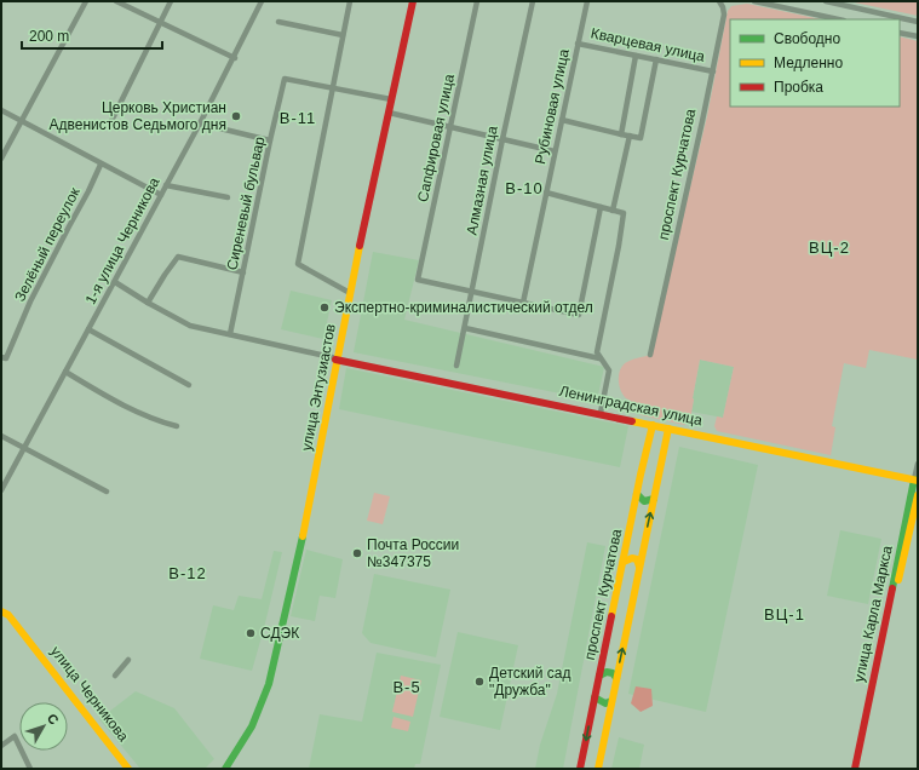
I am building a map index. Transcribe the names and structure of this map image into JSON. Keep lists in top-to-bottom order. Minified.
{"streets":{"street":["Кварцевая улица","Рубиновая улица","Сапфировая улица","проспект Курчатова","Алмазная улица","Сиреневый бульвар","1-я улица Черникова","Зелёный переулок","улица Энтузиастов","Ленинградская улица","улица Карла Маркса","улица Черникова"]},"crossings":[["Кварцевая улица","Рубиновая улица"],["Кварцевая улица","проспект Курчатова"],["Сапфировая улица","Алмазная улица"],["проспект Курчатова","Ленинградская улица"],["Сиреневый бульвар","Ленинградская улица"],["1-я улица Черникова","Ленинградская улица"],["улица Энтузиастов","Ленинградская улица"],["Ленинградская улица","улица Карла Маркса"]],"districts":["В-11","В-10","ВЦ-2","В-12","ВЦ-1","В-5"],"places":["Церковь Христиан Адвенистов Седьмого дня","Экспертно-криминалистический отдел","Почта России №347375","СДЭК","Детский сад \"Дружба\""],"legend":["Свободно","Медленно","Пробка"],"scale_bar":"200 m","north":"top right"}
